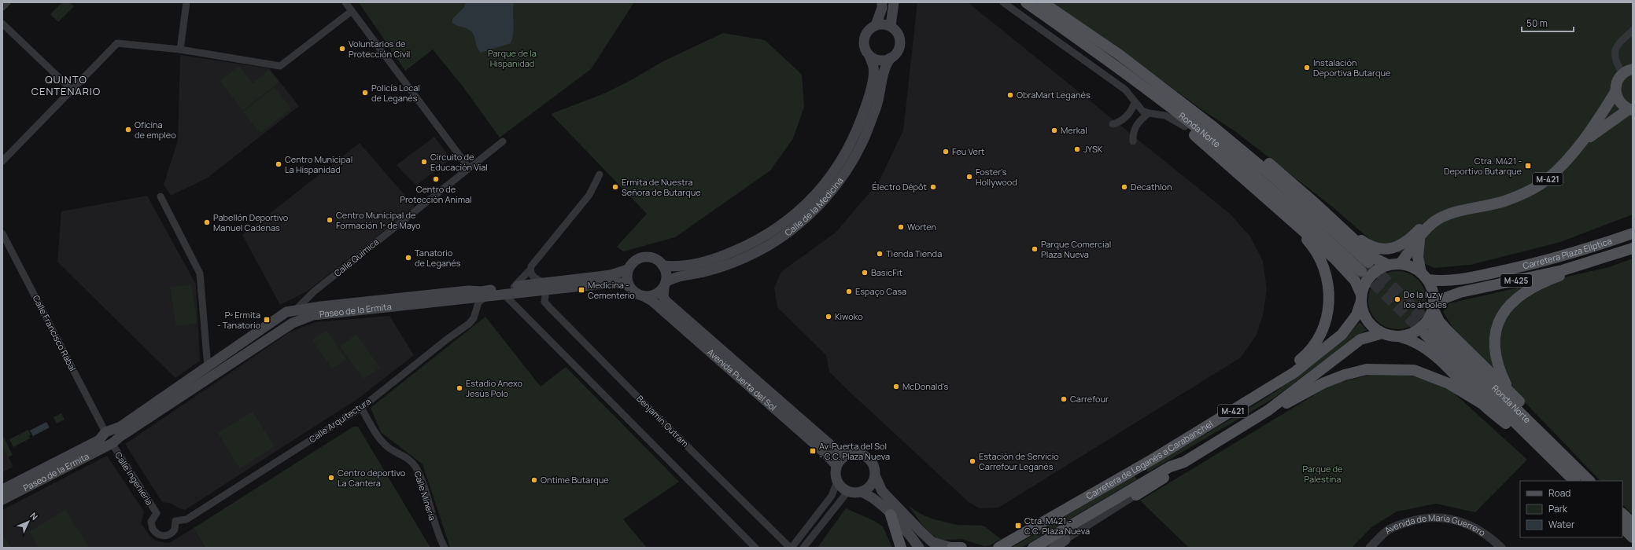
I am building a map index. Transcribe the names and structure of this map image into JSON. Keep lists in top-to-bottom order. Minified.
{"streets":{"main road":["Ronda Norte","M-421","Calle de la Medicina","Carretera Plaza Elíptica","M-425","Paseo de la Ermita","Avenida Puerta del Sol","Carretera de Leganés a Carabanchel"],"street":["Calle Química","Calle Francisco Rabal","Calle Arquitectura","Benjamín Outram","Calle Ingeniería","Calle Minería","Avenida de María Guerrero"]},"crossings":[["Ronda Norte","M-421"],["Ronda Norte","Carretera Plaza Elíptica"],["Ronda Norte","Carretera de Leganés a Carabanchel"],["M-421","Carretera Plaza Elíptica"],["M-421","Carretera de Leganés a Carabanchel"],["Calle de la Medicina","Paseo de la Ermita"],["Calle de la Medicina","Avenida Puerta del Sol"],["Carretera Plaza Elíptica","Carretera de Leganés a Carabanchel"],["Calle Química","Paseo de la Ermita"],["Paseo de la Ermita","Calle Francisco Rabal"],["Paseo de la Ermita","Avenida Puerta del Sol"],["Paseo de la Ermita","Calle Arquitectura"],["Paseo de la Ermita","Benjamín Outram"],["Paseo de la Ermita","Calle Ingeniería"],["Calle Arquitectura","Calle Ingeniería"],["Calle Arquitectura","Calle Minería"]],"districts":["QUINTO CENTENARIO"],"parks":["Parque de la Hispanidad","Parque de Palestina"],"places":{"other":["Voluntarios de Protección Civil","Instalación Deportiva Butarque","Policía Local de Leganés","ObraMart Leganés","Oficina de empleo","Merkal","JYSK","Feu Vert","Circuito de Educación Vial","Centro Municipal La Hispanidad","Foster's Hollywood","Centro de Protección Animal","Ermita de Nuestra Señora de Butarque","Électro Dépôt","Decathlon","Centro Municipal de Formación 1º de Mayo","Pabellón Deportivo Manuel Cadenas","Worten","Parque Comercial Plaza Nueva","Tienda Tienda","Tanatorio de Leganés","BasicFit","Espaço Casa","De la luz y los árboles","Kiwoko","McDonald's","Estadio Anexo Jesús Polo","Carrefour","Estación de Servicio Carrefour Leganés","Centro deportivo La Cantera","Ontime Butarque"],"transit":["Ctra. M421 - Deportivo Butarque","Medicina - Cementerio","Pº Ermita - Tanatorio","Av. Puerta del Sol - C.C. Plaza Nueva","Ctra. M421 - C.C. Plaza Nueva"]},"legend":["Road","Park","Water"],"scale_bar":"50 m","north":"top right"}
